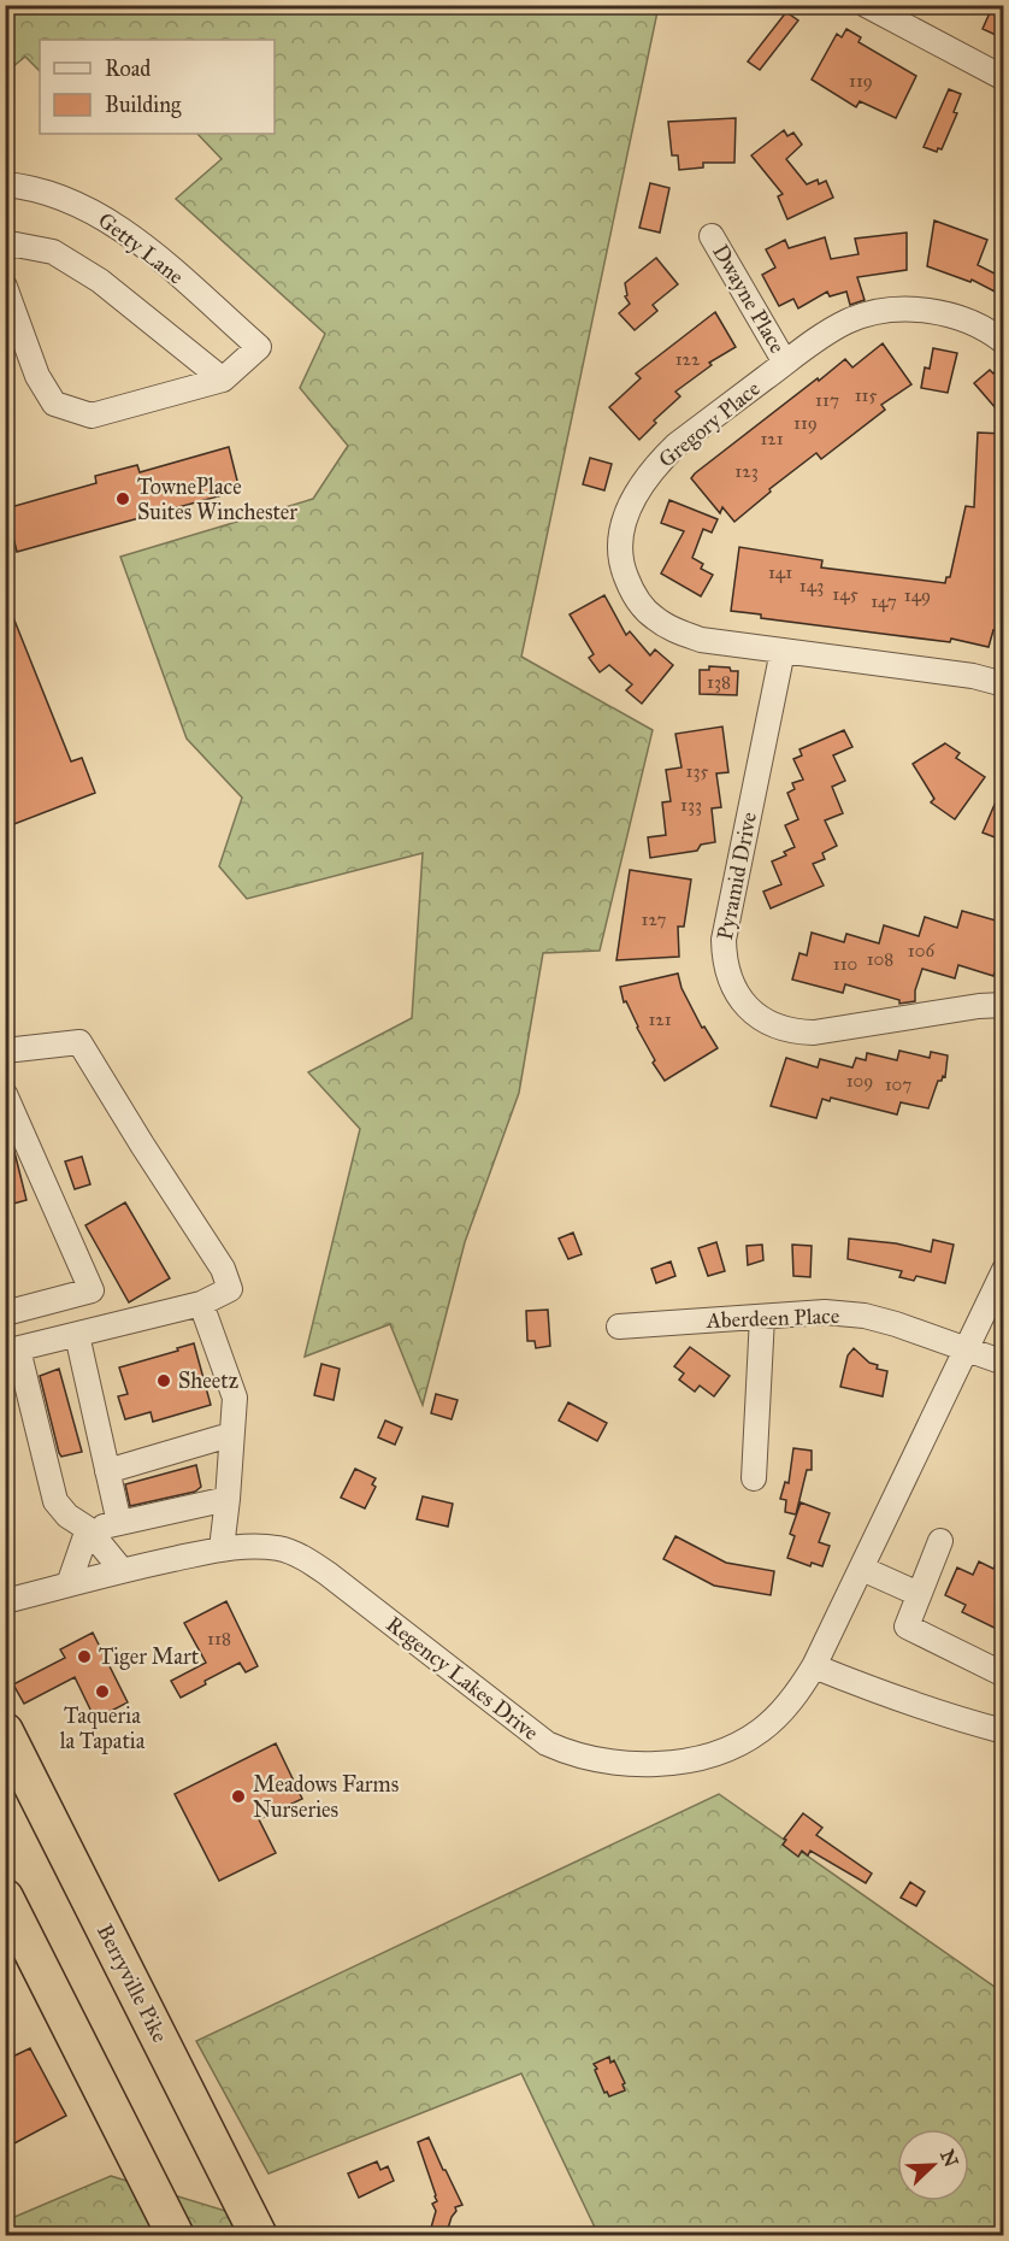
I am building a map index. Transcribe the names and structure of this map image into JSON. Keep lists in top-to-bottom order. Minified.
{"streets":{"highway":["Berryville Pike"],"street":["Getty Lane","Dwayne Place","Gregory Place","Pyramid Drive","Aberdeen Place","Regency Lakes Drive"]},"crossings":[["Dwayne Place","Gregory Place"],["Gregory Place","Pyramid Drive"],["Aberdeen Place","Regency Lakes Drive"]],"places":["TownePlace Suites Winchester","Sheetz","Tiger Mart","Taqueria la Tapatia","Meadows Farms Nurseries"],"house_numbers":["119","122","115","117","119","121","123","141","143","145","149","147","138","135","133","127","106","108","110","121","109","107","118"],"legend":["Road","Building"],"north":"top right"}
